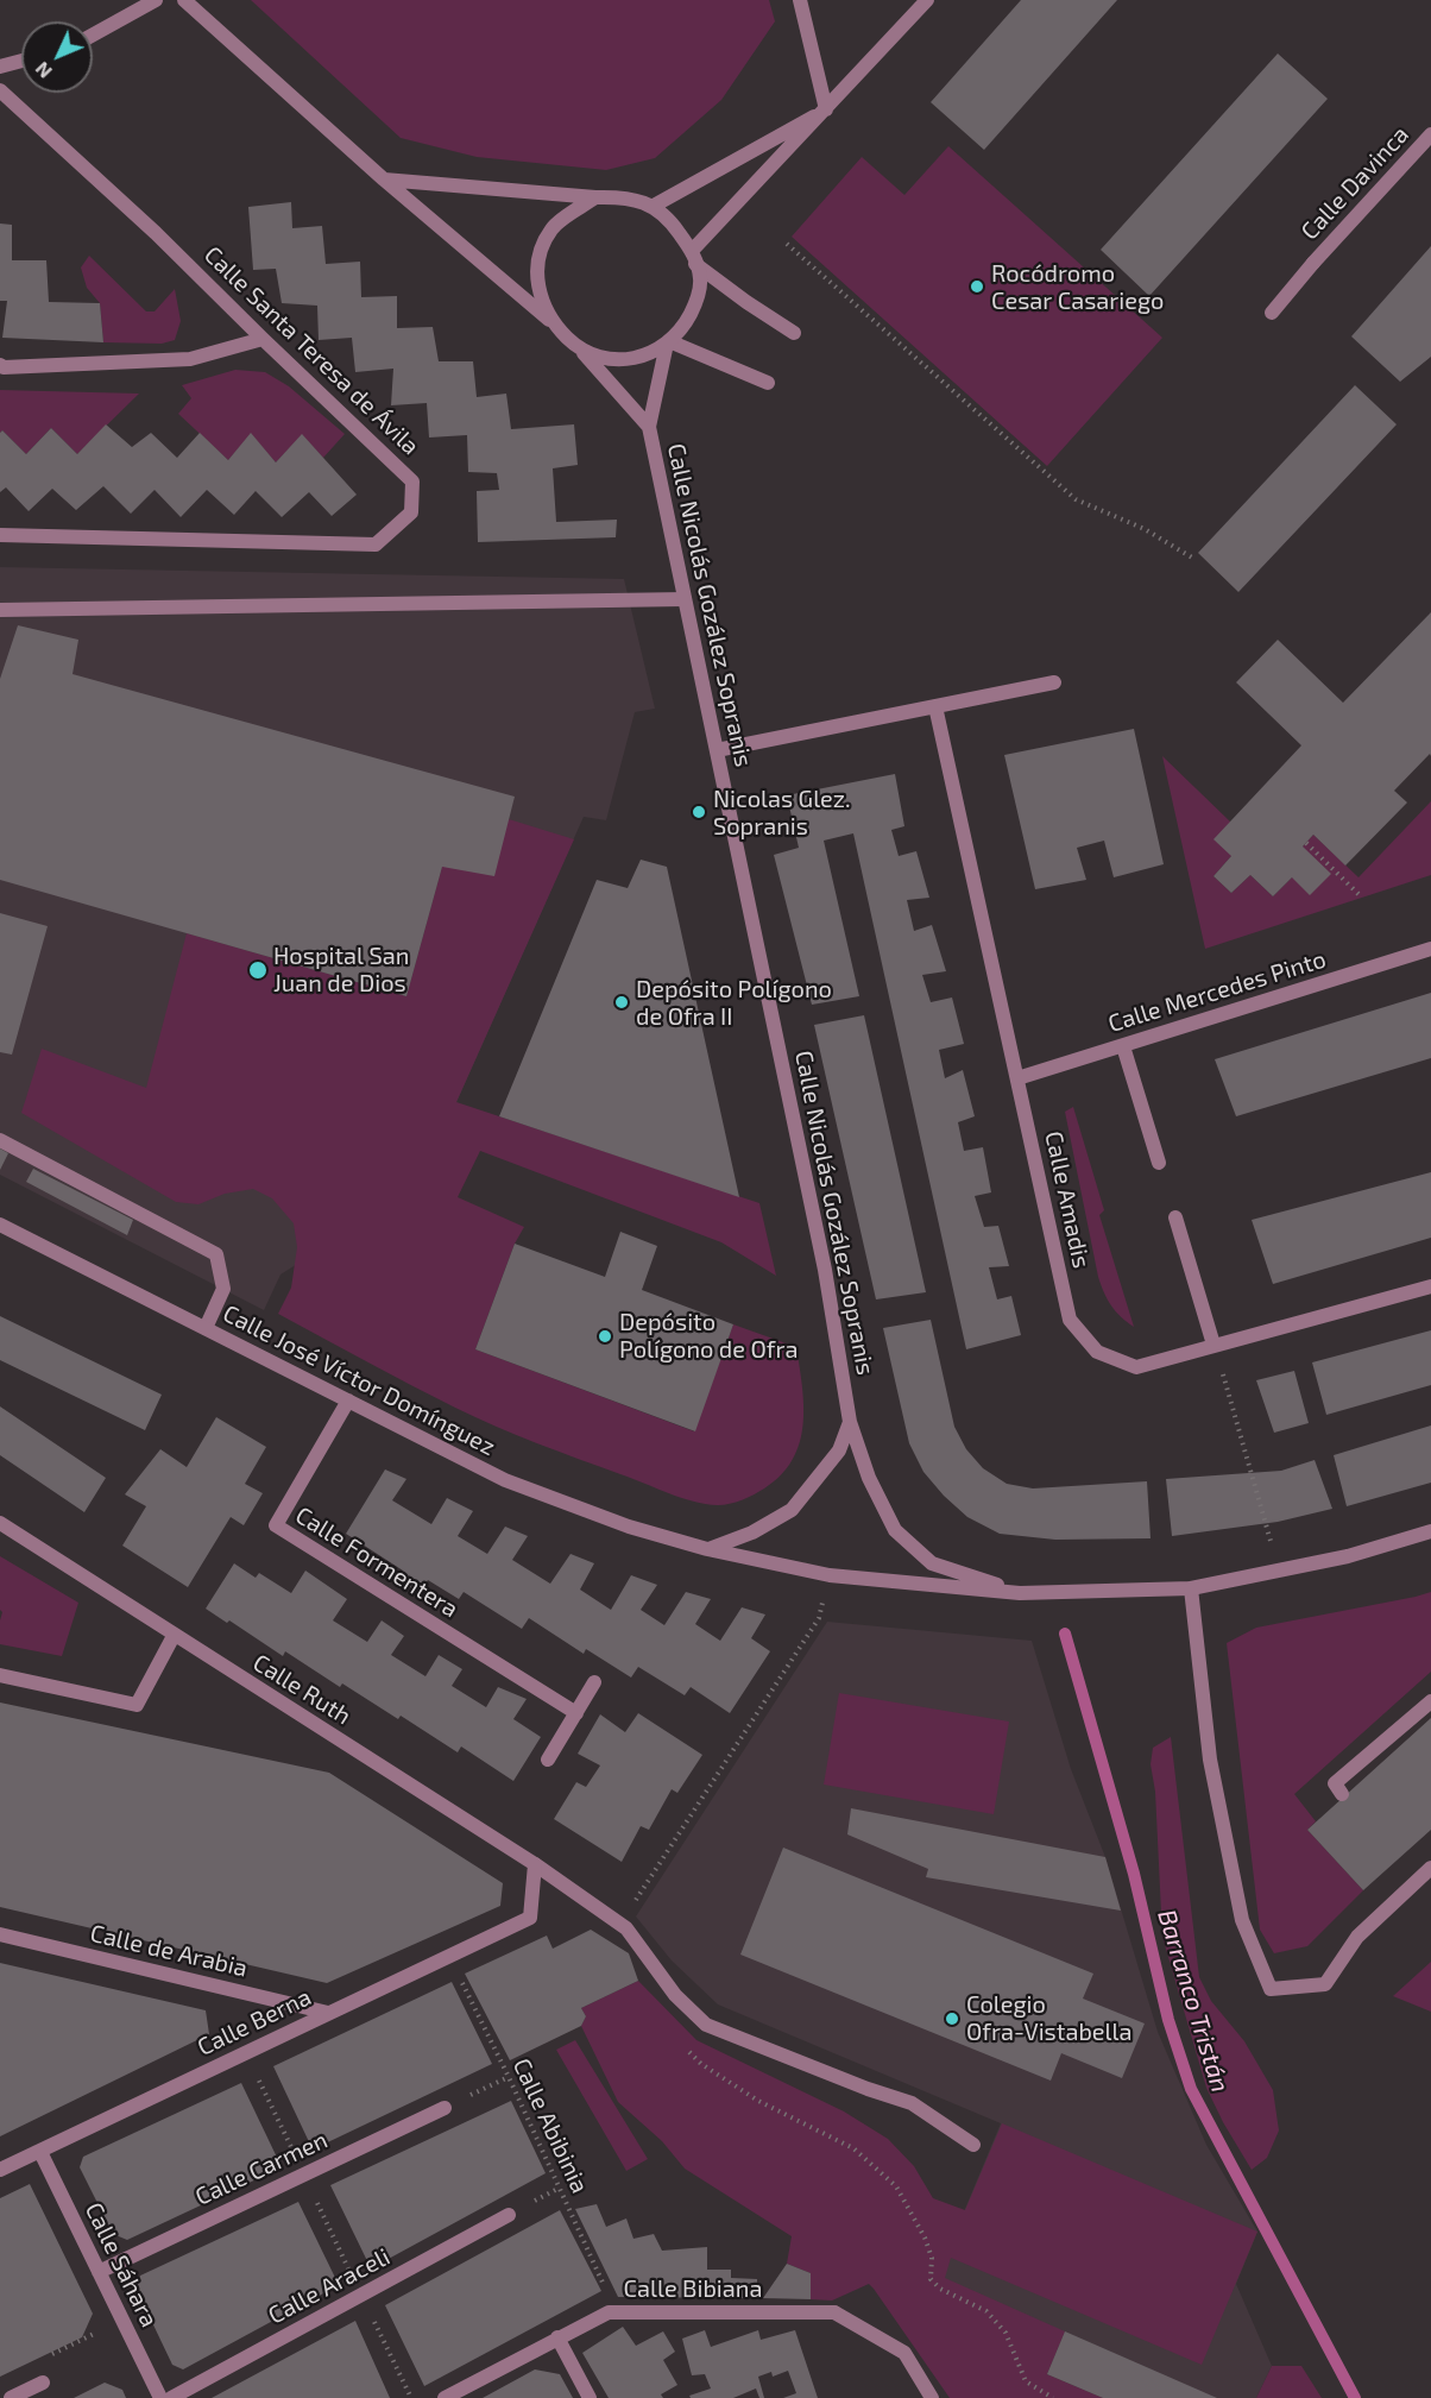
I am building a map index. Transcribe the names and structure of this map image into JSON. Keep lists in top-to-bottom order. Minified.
{"streets":{"street":["Calle Davinca","Calle Santa Teresa de Ávila","Calle Nicolás Gozález Sopranis","Calle Mercedes Pinto","Calle Amadis","Calle José Víctor Domínguez","Calle Formentera","Calle Ruth","Calle de Arabia","Calle Berna","Calle Carmen","Calle Sáhara","Calle Araceli","Calle Bibiana"],"path":["Calle Abibinia"]},"crossings":[["Calle Nicolás Gozález Sopranis","Calle José Víctor Domínguez"],["Calle Mercedes Pinto","Calle Amadis"],["Calle José Víctor Domínguez","Calle Formentera"],["Calle Ruth","Calle Berna"],["Calle de Arabia","Calle Berna"],["Calle Berna","Calle Abibinia"],["Calle Berna","Calle Sáhara"],["Calle Abibinia","Calle Bibiana"],["Calle Carmen","Calle Sáhara"]],"water":["Barranco Tristán"],"places":["Rocódromo Cesar Casariego","Nicolas Glez. Sopranis","Hospital San Juan de Dios","Depósito Polígono de Ofra II","Depósito Polígono de Ofra","Colegio Ofra-Vistabella"],"north":"bottom left"}
